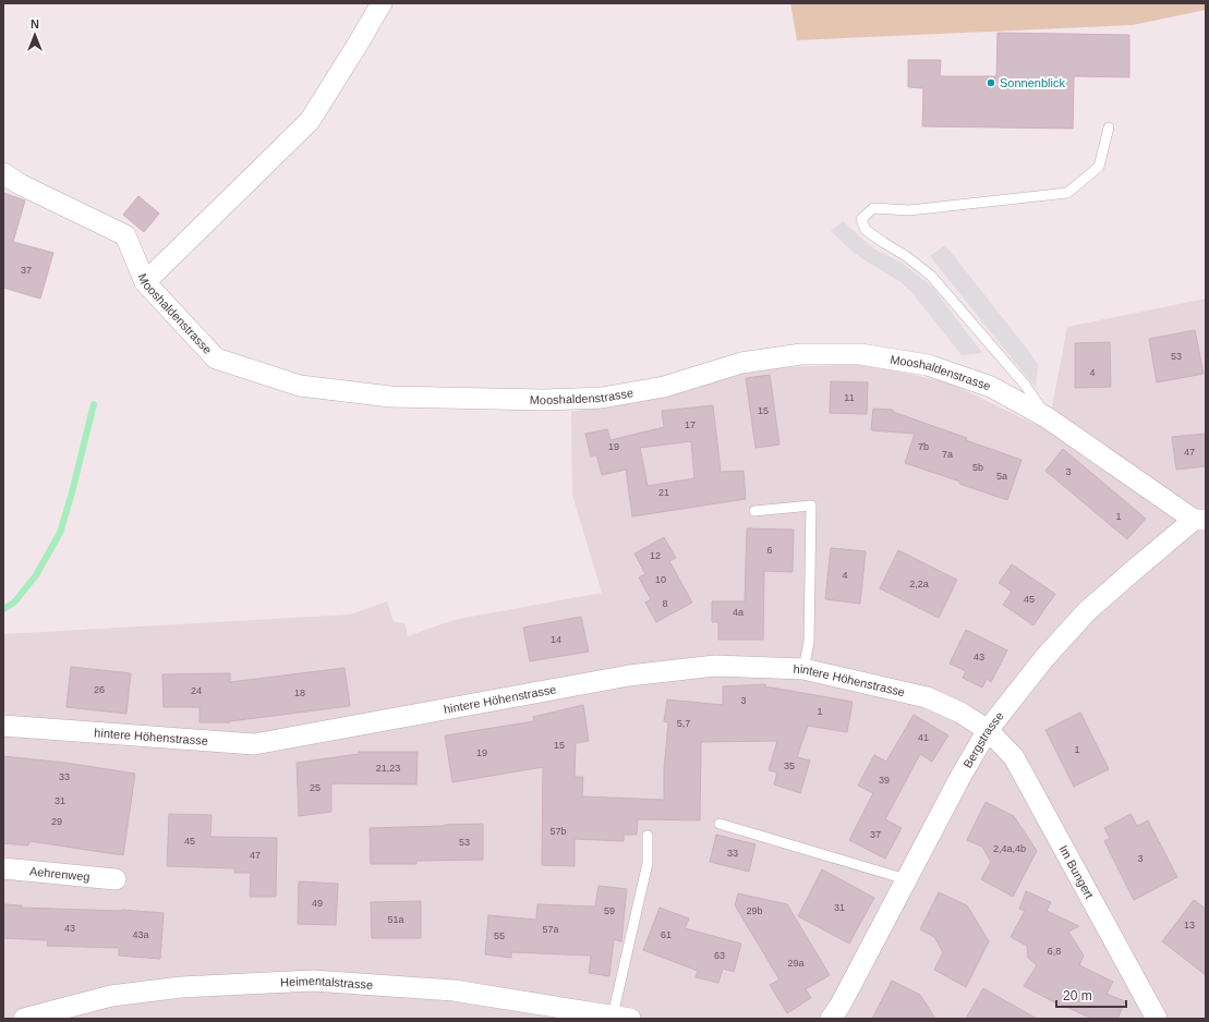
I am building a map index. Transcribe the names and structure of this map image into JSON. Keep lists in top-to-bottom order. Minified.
{"streets":{"street":["Mooshaldenstrasse","hintere Höhenstrasse","Bergstrasse","Im Bungert","Aehrenweg","Heimentalstrasse"]},"crossings":[["Mooshaldenstrasse","Bergstrasse"],["hintere Höhenstrasse","Bergstrasse"],["hintere Höhenstrasse","Im Bungert"],["Bergstrasse","Im Bungert"]],"places":["Sonnenblick"],"house_numbers":["37","53","4","11","15","17","19","7b","47","7a","5b","3","5a","21","1","6","12","4","10","2,2a","45","8","4a","14","43","26","24","18","3","1","5,7","41","15","1","19","35","21,23","33","39","25","31","29","57b","37","45","53","2,4a,4b","33","47","3","49","31","59","29b","51a","13","43","57a","43a","61","55","6,8","63","29a"],"scale_bar":"20 m","north":"top"}
